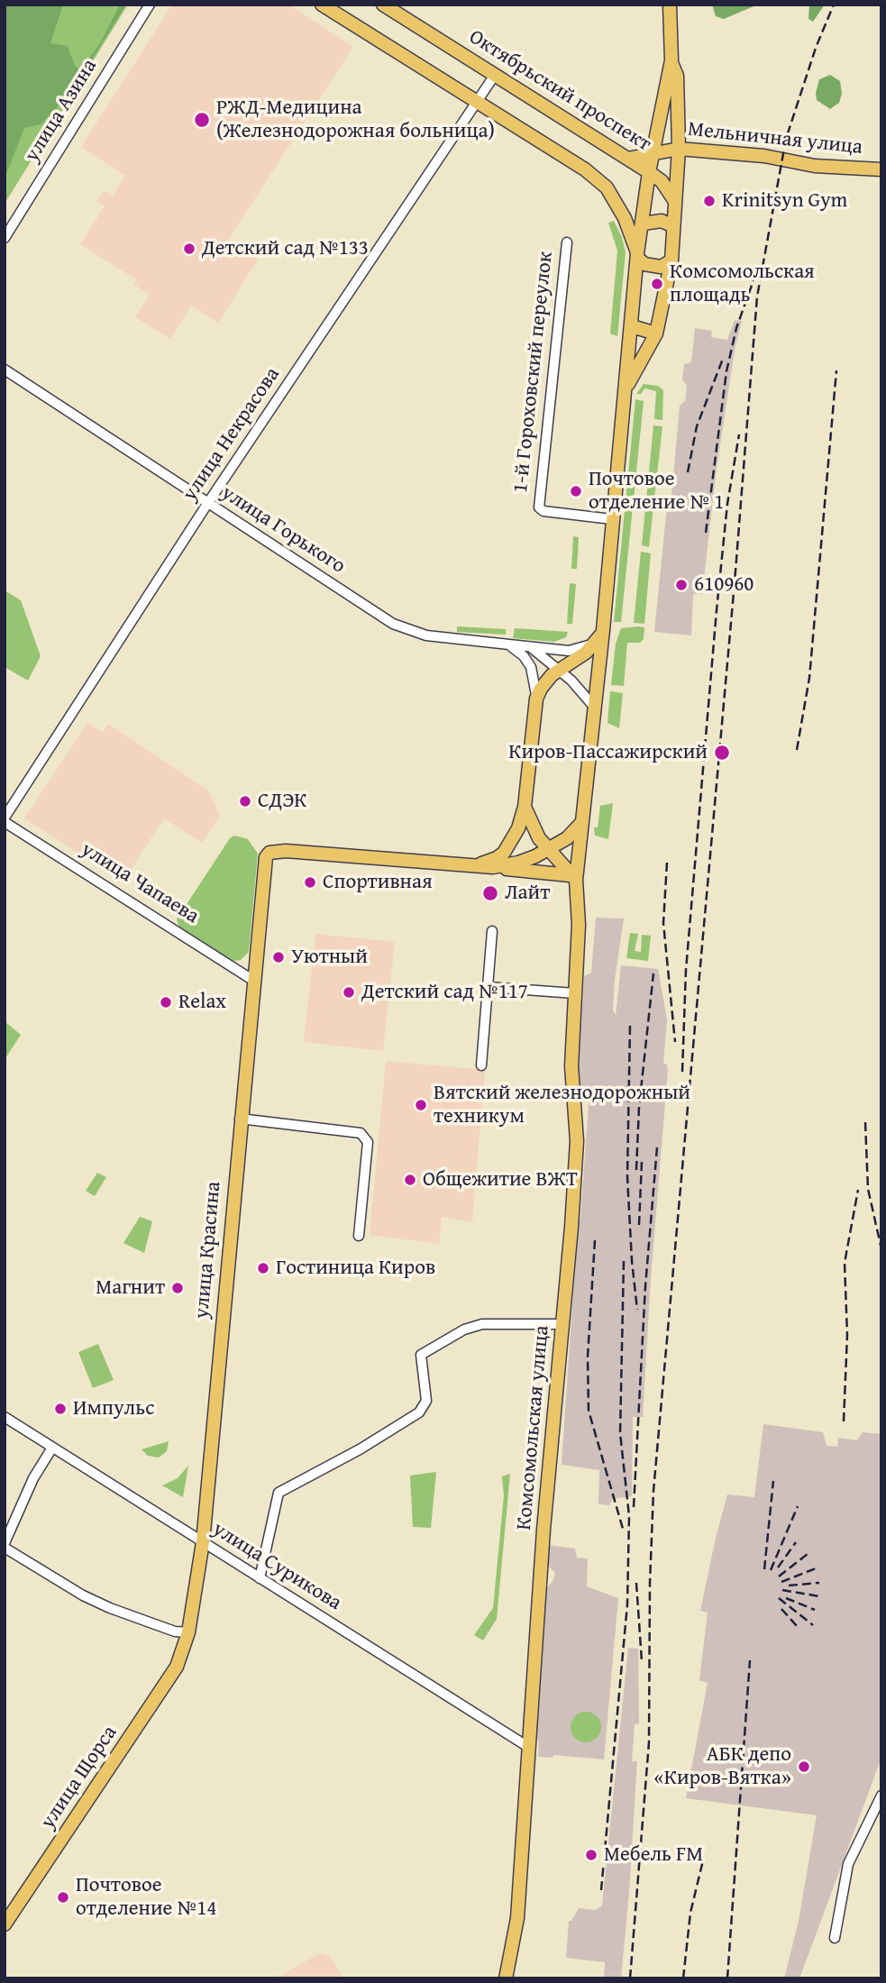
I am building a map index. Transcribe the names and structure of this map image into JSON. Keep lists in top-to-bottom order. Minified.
{"streets":{"main road":["Октябрьский проспект","Мельничная улица","улица Красина","Комсомольская улица","улица Щорса"],"street":["улица Азина","1-й Гороховский переулок","улица Некрасова","улица Горького","улица Чапаева","улица Сурикова"]},"crossings":[["Октябрьский проспект","Мельничная улица"],["Октябрьский проспект","улица Некрасова"],["Октябрьский проспект","Комсомольская улица"],["Мельничная улица","Комсомольская улица"],["1-й Гороховский переулок","Комсомольская улица"],["улица Некрасова","улица Горького"],["улица Некрасова","улица Чапаева"],["улица Горького","Комсомольская улица"],["улица Чапаева","улица Красина"],["улица Красина","улица Сурикова"],["улица Красина","улица Щорса"],["Комсомольская улица","улица Сурикова"]],"places":["РЖД-Медицина (Железнодорожная больница)","Krinitsyn Gym","Детский сад №133","Комсомольская площадь","Почтовое отделение № 1","610960","Киров-Пассажирский","СДЭК","Спортивная","Лайт","Уютный","Детский сад №117","Relax","Вятский железнодорожный техникум","Общежитие ВЖТ","Гостиница Киров","Магнит","Импульс","АБК депо «Киров-Вятка»","Мебель FM","Почтовое отделение №14"]}
